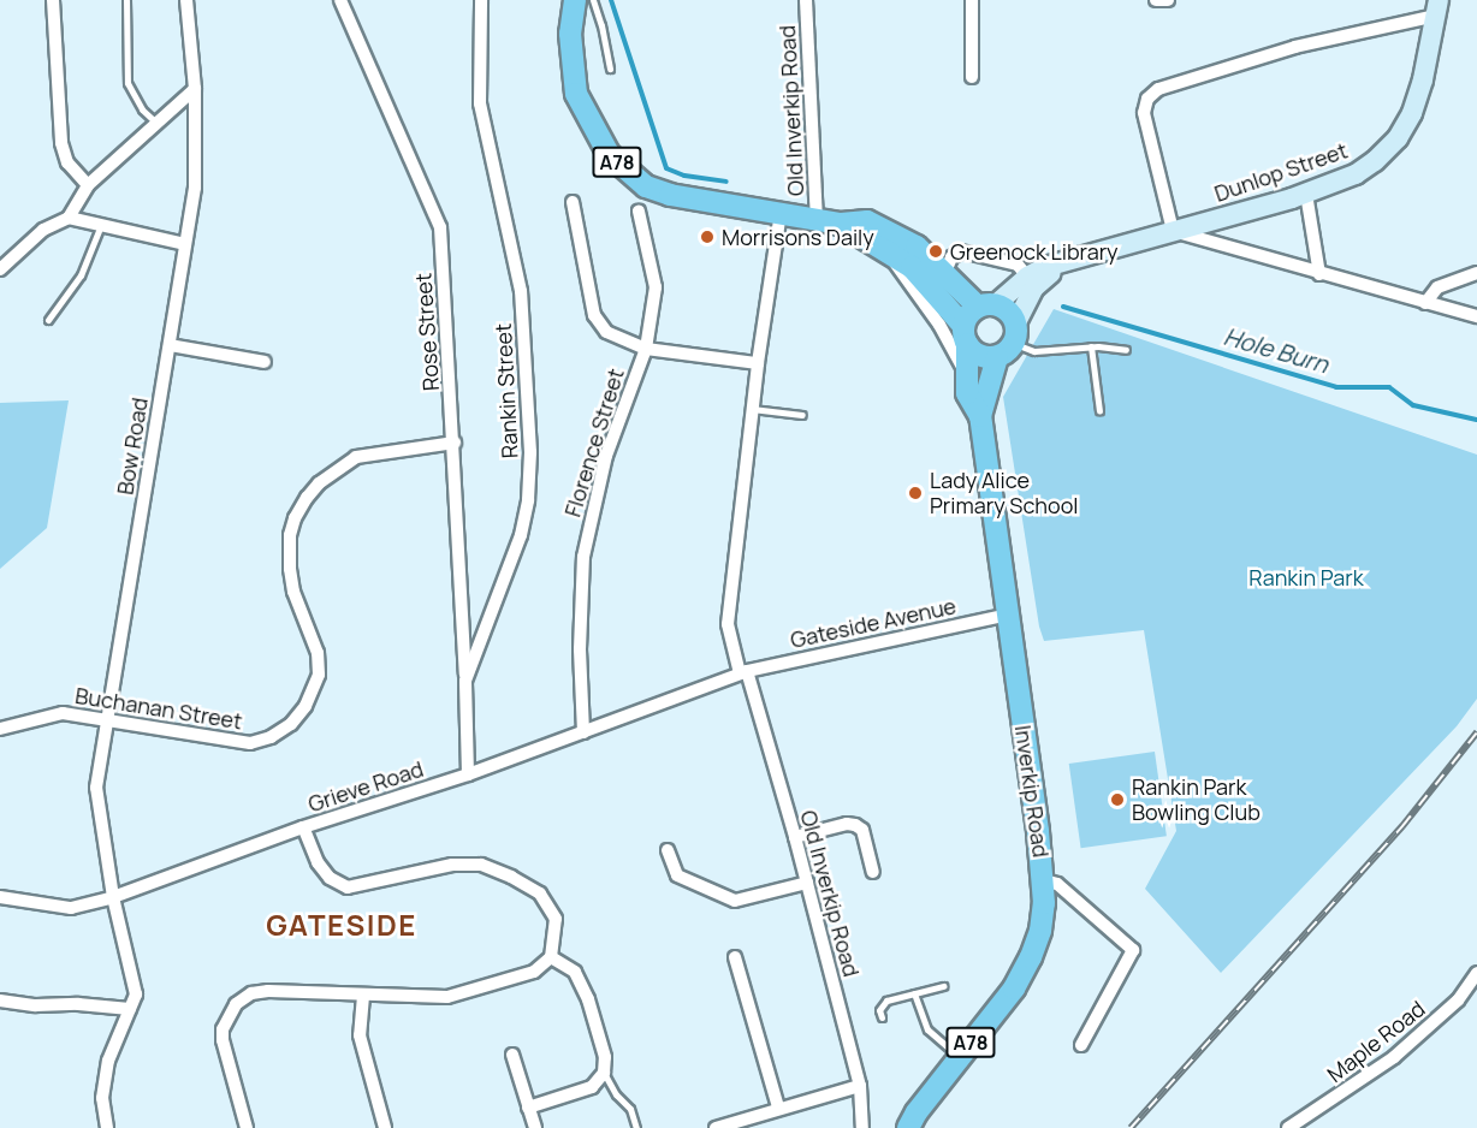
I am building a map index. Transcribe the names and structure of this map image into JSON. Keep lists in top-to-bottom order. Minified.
{"streets":{"highway":["A78","Inverkip Road"],"main road":["Dunlop Street"],"street":["Old Inverkip Road","Rose Street","Rankin Street","Florence Street","Bow Road","Gateside Avenue","Buchanan Street","Grieve Road","Maple Road"]},"crossings":[["Old Inverkip Road","A78"],["Old Inverkip Road","Gateside Avenue"],["Old Inverkip Road","Grieve Road"],["A78","Dunlop Street"],["A78","Inverkip Road"],["Dunlop Street","Inverkip Road"],["Rose Street","Rankin Street"],["Rose Street","Buchanan Street"],["Rankin Street","Grieve Road"],["Florence Street","Grieve Road"],["Bow Road","Buchanan Street"],["Bow Road","Grieve Road"],["Gateside Avenue","Grieve Road"],["Gateside Avenue","Inverkip Road"]],"districts":["GATESIDE"],"water":["Hole Burn"],"parks":["Rankin Park"],"places":["Morrisons Daily","Greenock Library","Lady Alice Primary School","Rankin Park Bowling Club"]}
